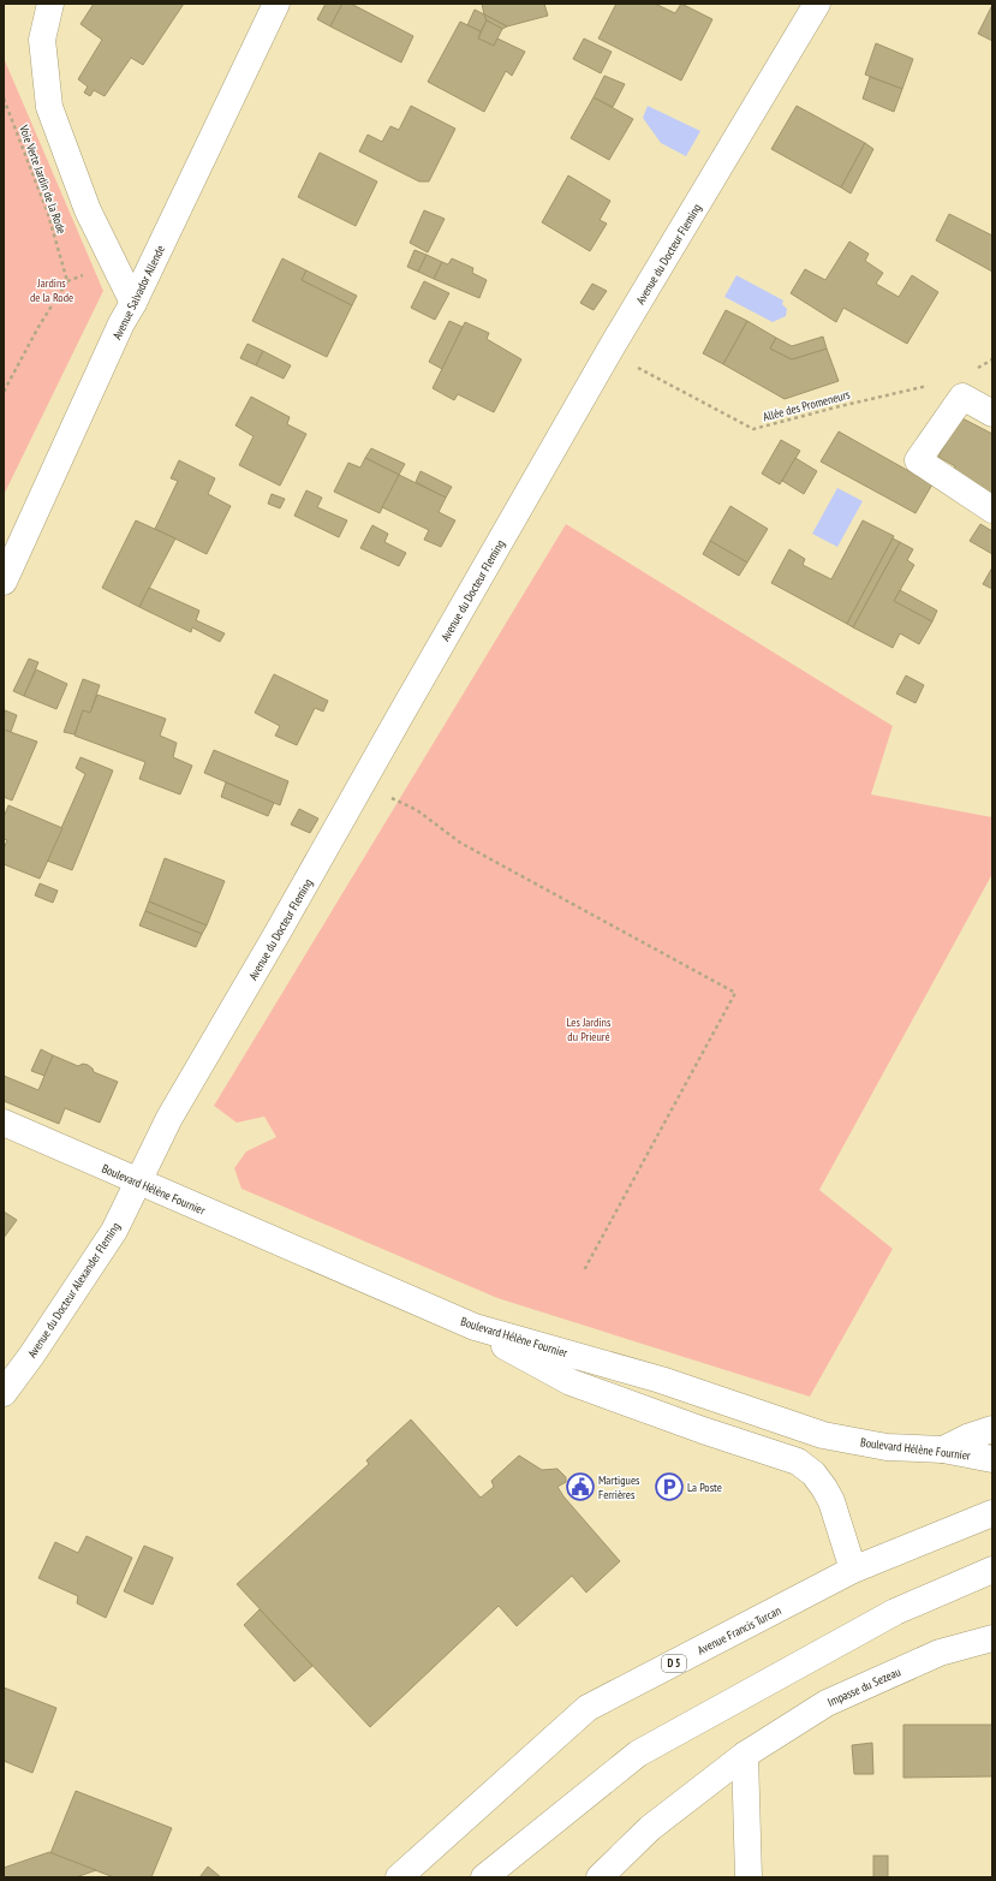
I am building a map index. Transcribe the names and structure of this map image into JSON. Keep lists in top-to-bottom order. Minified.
{"streets":{"main road":["Avenue du Docteur Fleming","Avenue Salvador Allende","Boulevard Hélène Fournier","Avenue du Docteur Alexander Fleming","Avenue Francis Turcan","D 5","Impasse du Sezeau"],"path":["Voie Verte Jardin de la Rode","Allée des Promeneurs"]},"crossings":[["Avenue du Docteur Fleming","Allée des Promeneurs"],["Avenue du Docteur Fleming","Boulevard Hélène Fournier"],["Avenue du Docteur Fleming","Avenue du Docteur Alexander Fleming"],["Boulevard Hélène Fournier","Avenue du Docteur Alexander Fleming"]],"parks":["Jardins de la Rode","Les Jardins du Prieuré"],"places":{"public building":["Martigues Ferrières"],"parking":["La Poste"]}}
